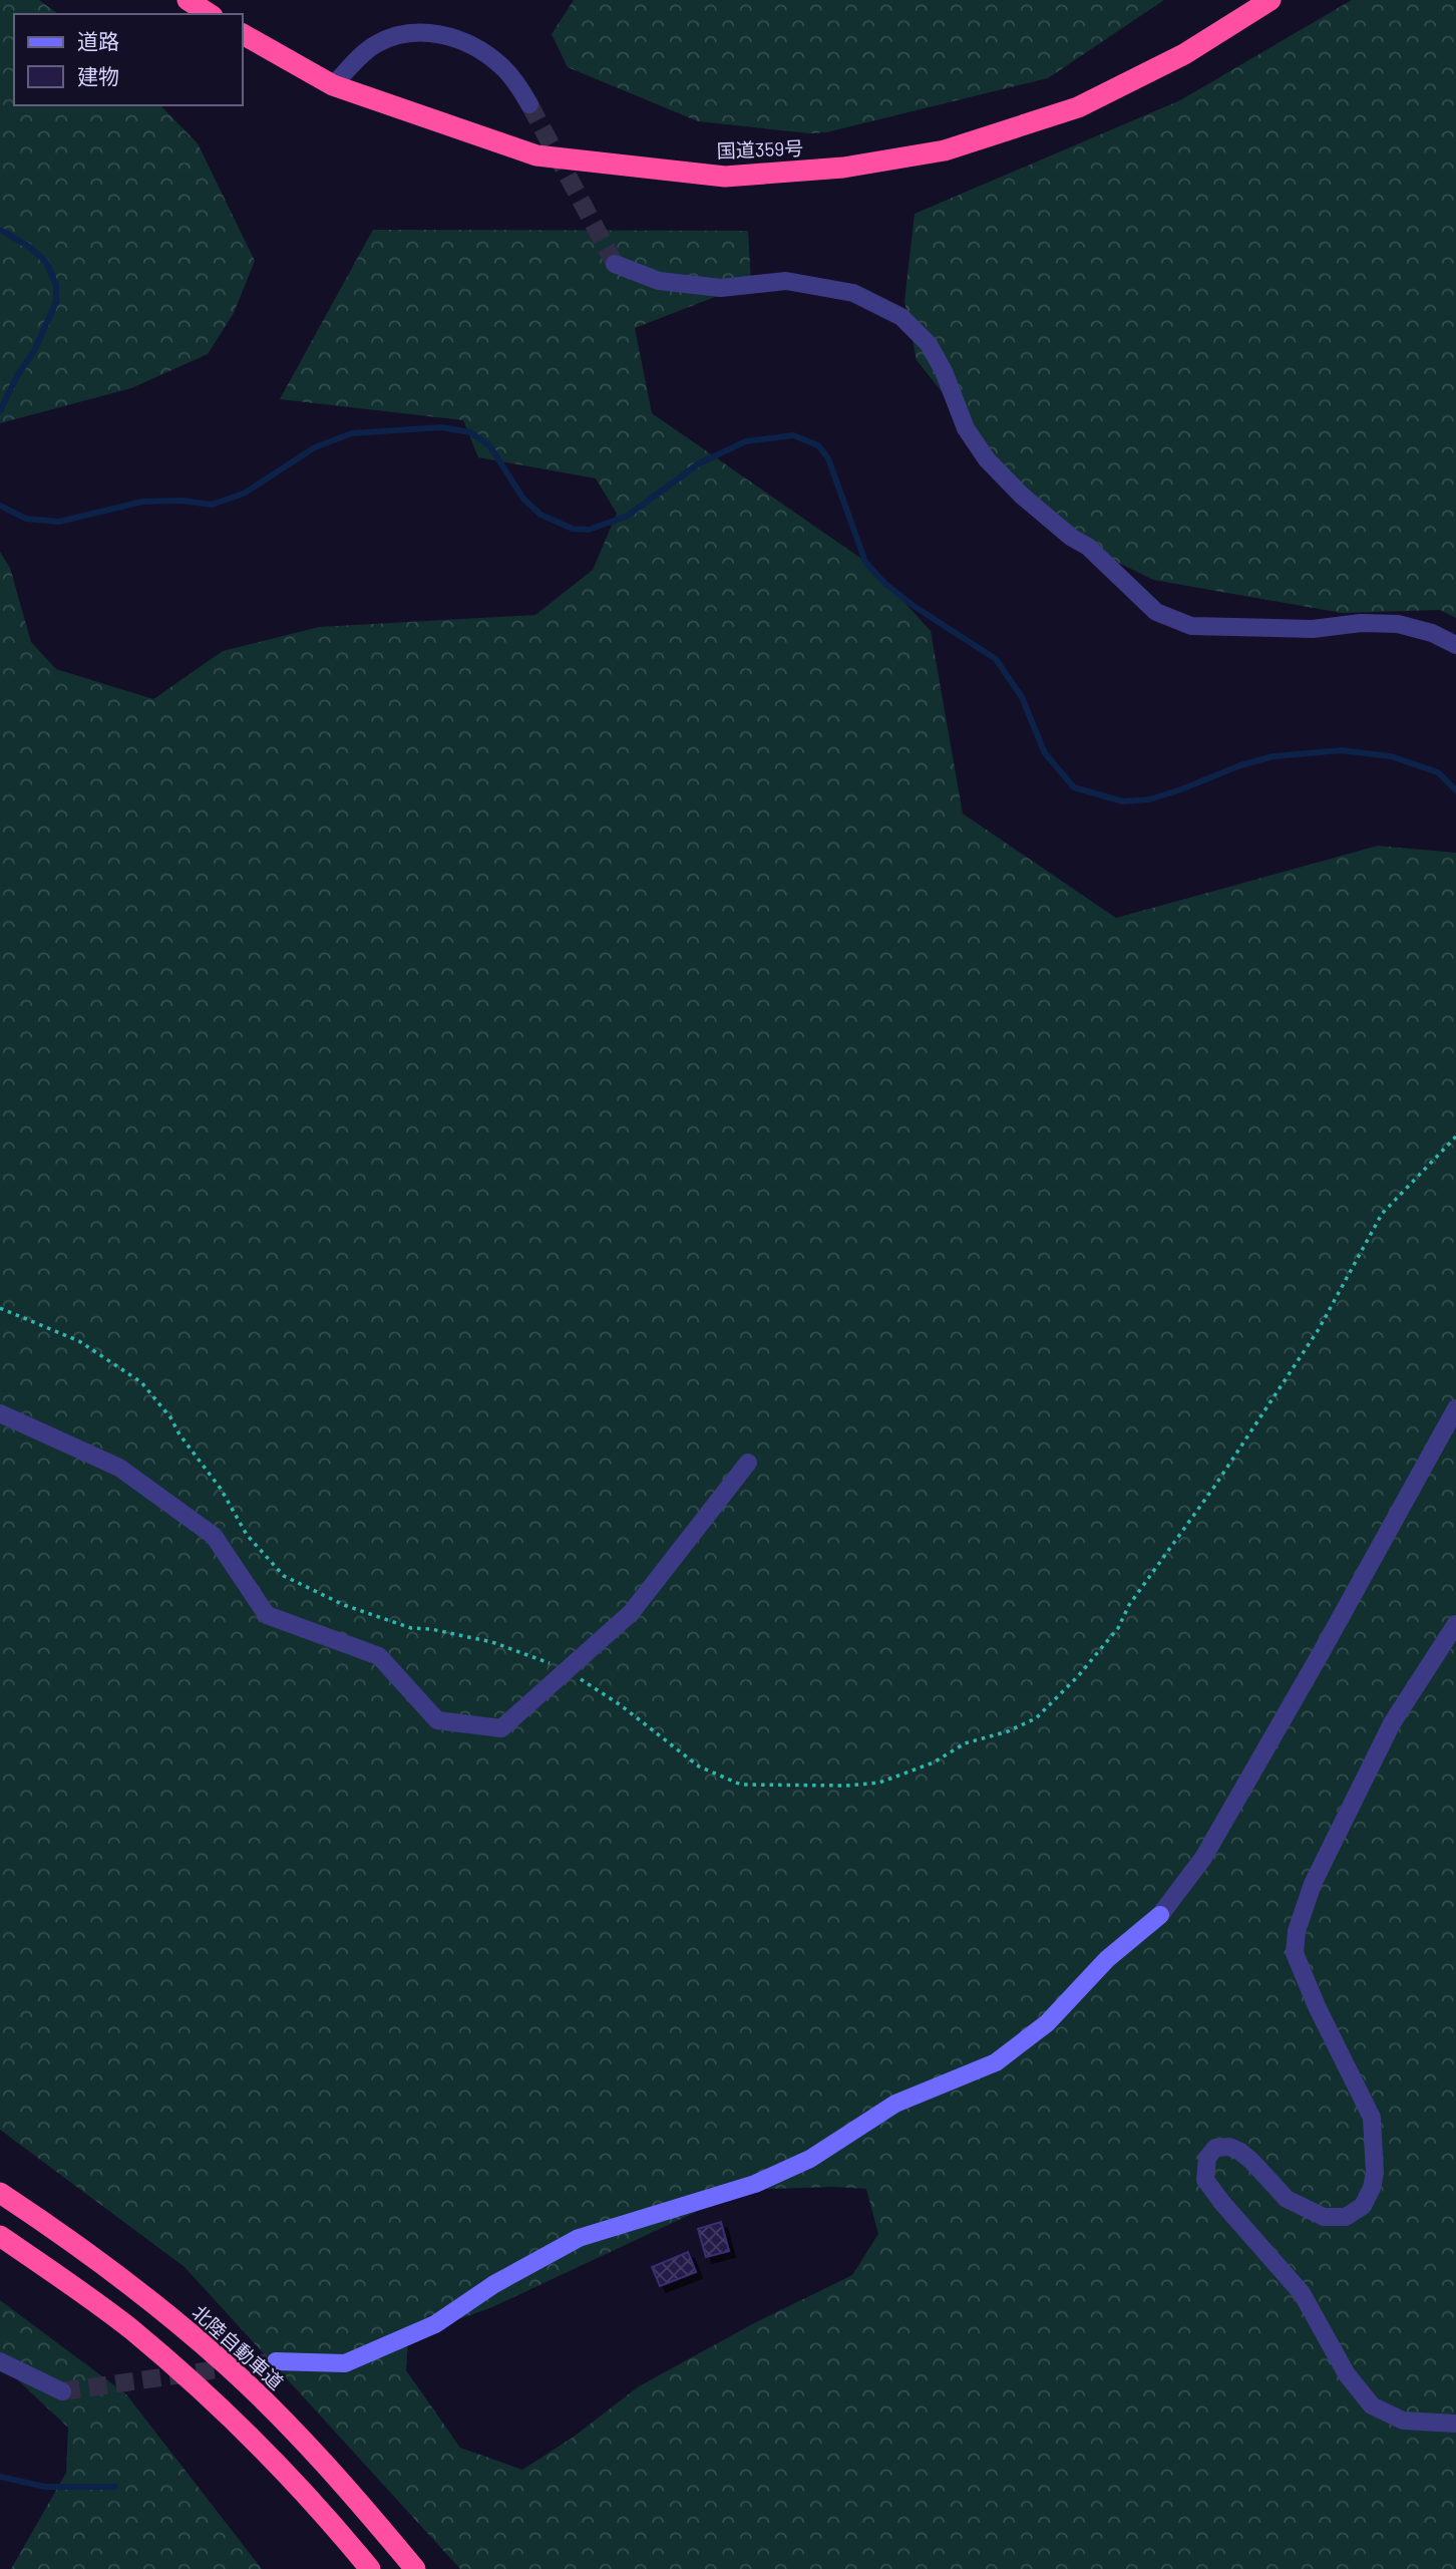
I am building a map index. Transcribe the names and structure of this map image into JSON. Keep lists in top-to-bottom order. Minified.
{"streets":{"highway":["国道359号","北陸自動車道"]},"legend":["道路","建物"]}
